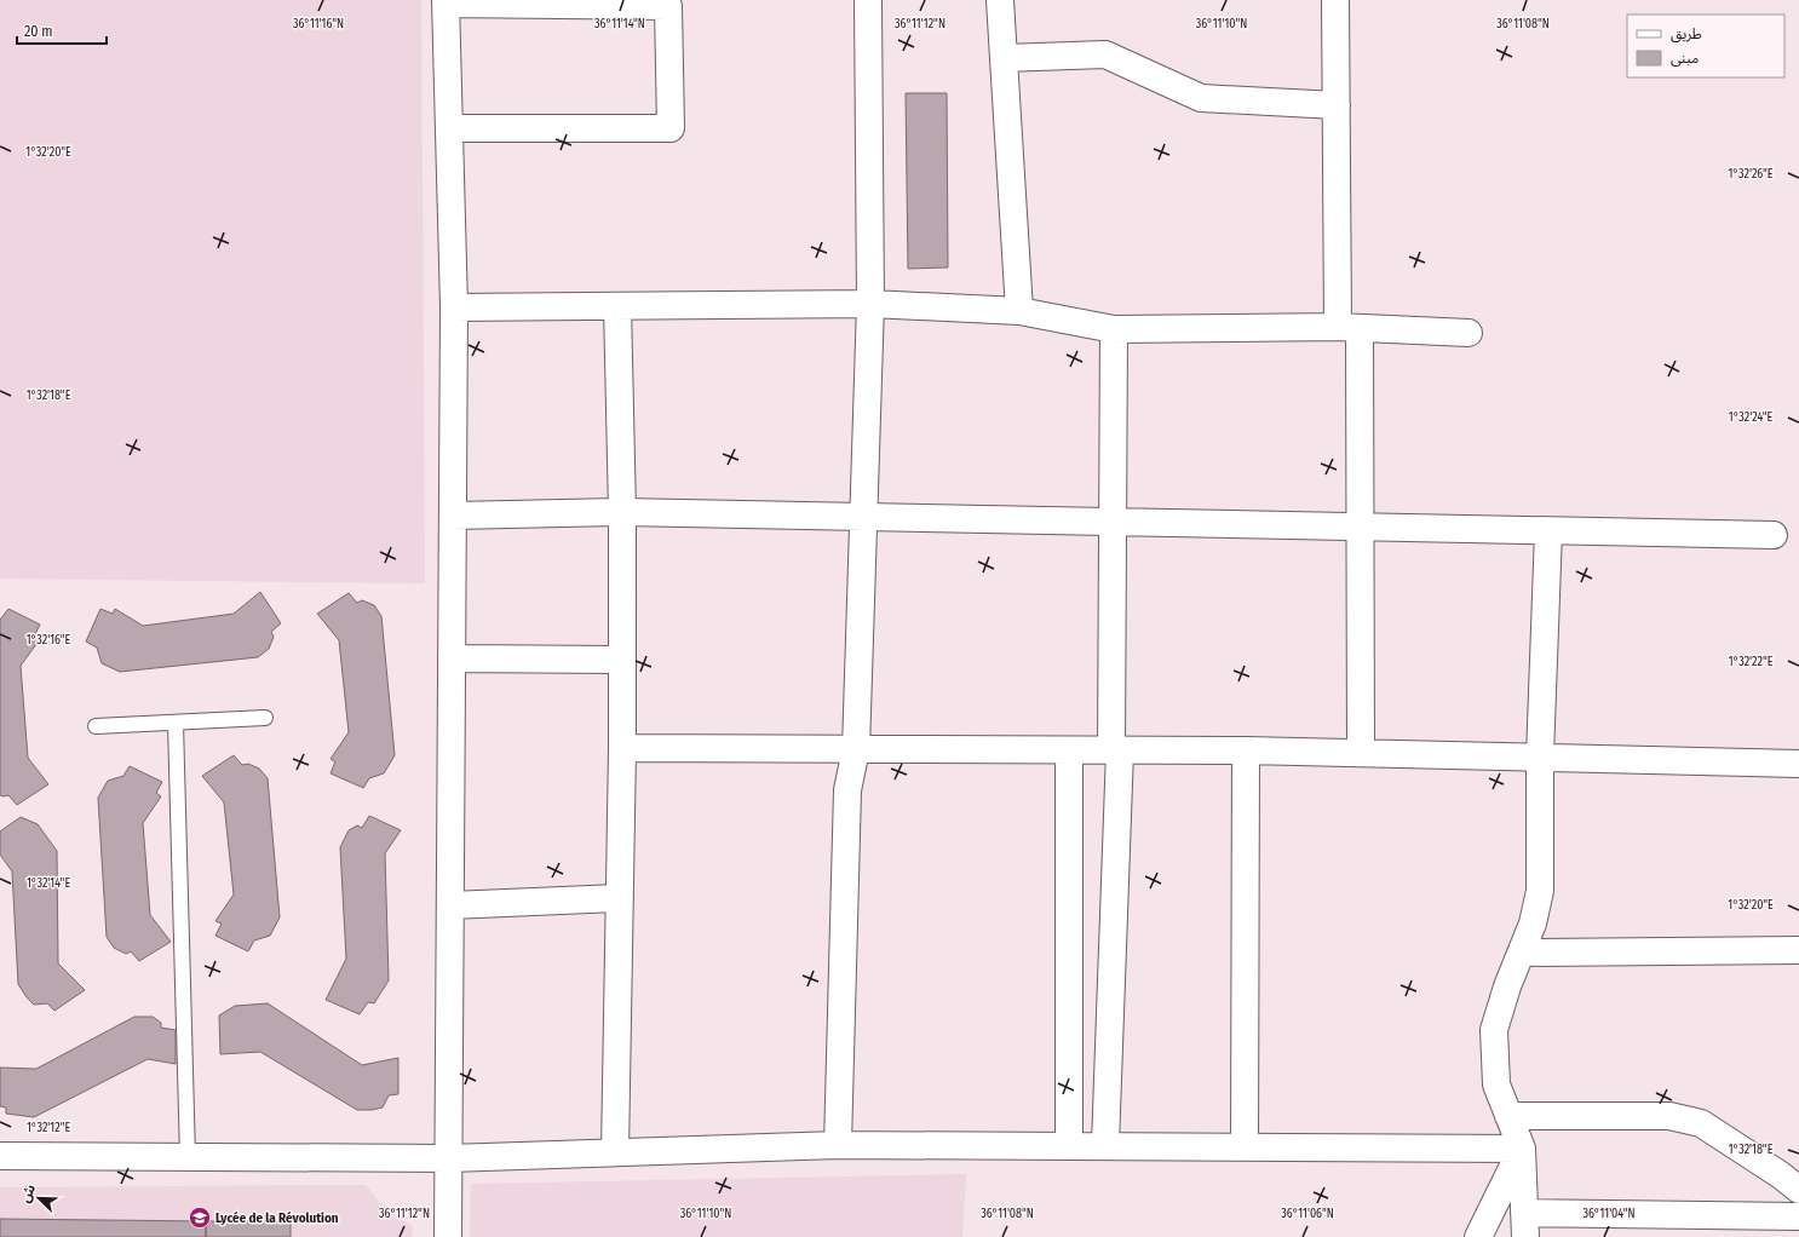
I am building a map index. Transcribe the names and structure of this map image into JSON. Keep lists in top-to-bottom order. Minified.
{"places":{"school or university":["Lycée de la Révolution"]},"legend":["طريق","مبنى"],"scale_bar":"20 m","north":"top left","coordinates":["36°11'16\"N","36°11'14\"N","36°11'12\"N","36°11'10\"N","36°11'08\"N","1°32'20\"E","1°32'26\"E","1°32'18\"E","1°32'24\"E","1°32'16\"E","1°32'22\"E","1°32'14\"E","1°32'12\"E","36°11'06\"N","36°11'04\"N"]}
